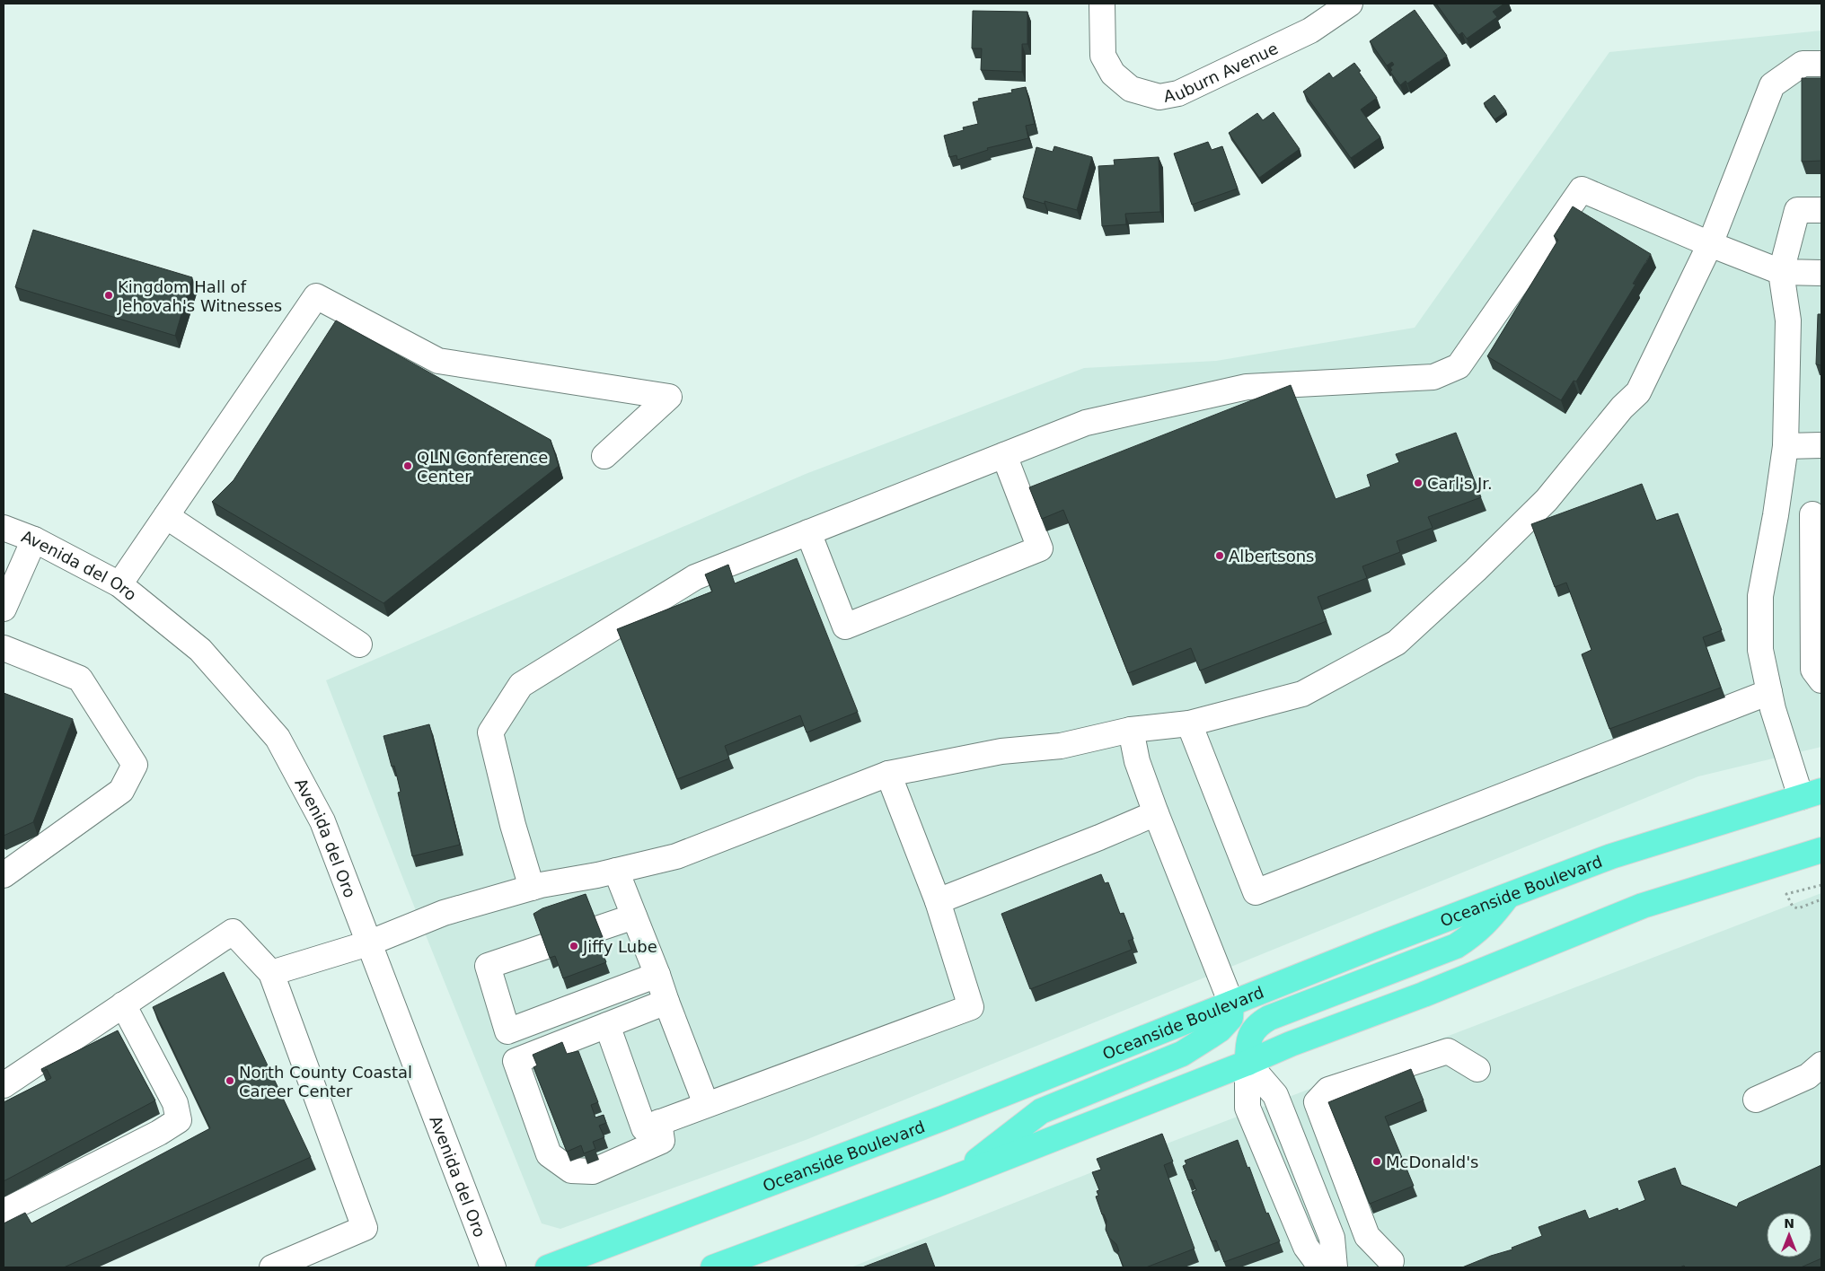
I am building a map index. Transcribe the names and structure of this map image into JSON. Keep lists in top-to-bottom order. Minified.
{"streets":{"main road":["Oceanside Boulevard"],"street":["Auburn Avenue","Avenida del Oro"]},"places":["Kingdom Hall of Jehovah's Witnesses","QLN Conference Center","Carl's Jr.","Albertsons","Jiffy Lube","North County Coastal Career Center","McDonald's"],"north":"top"}
